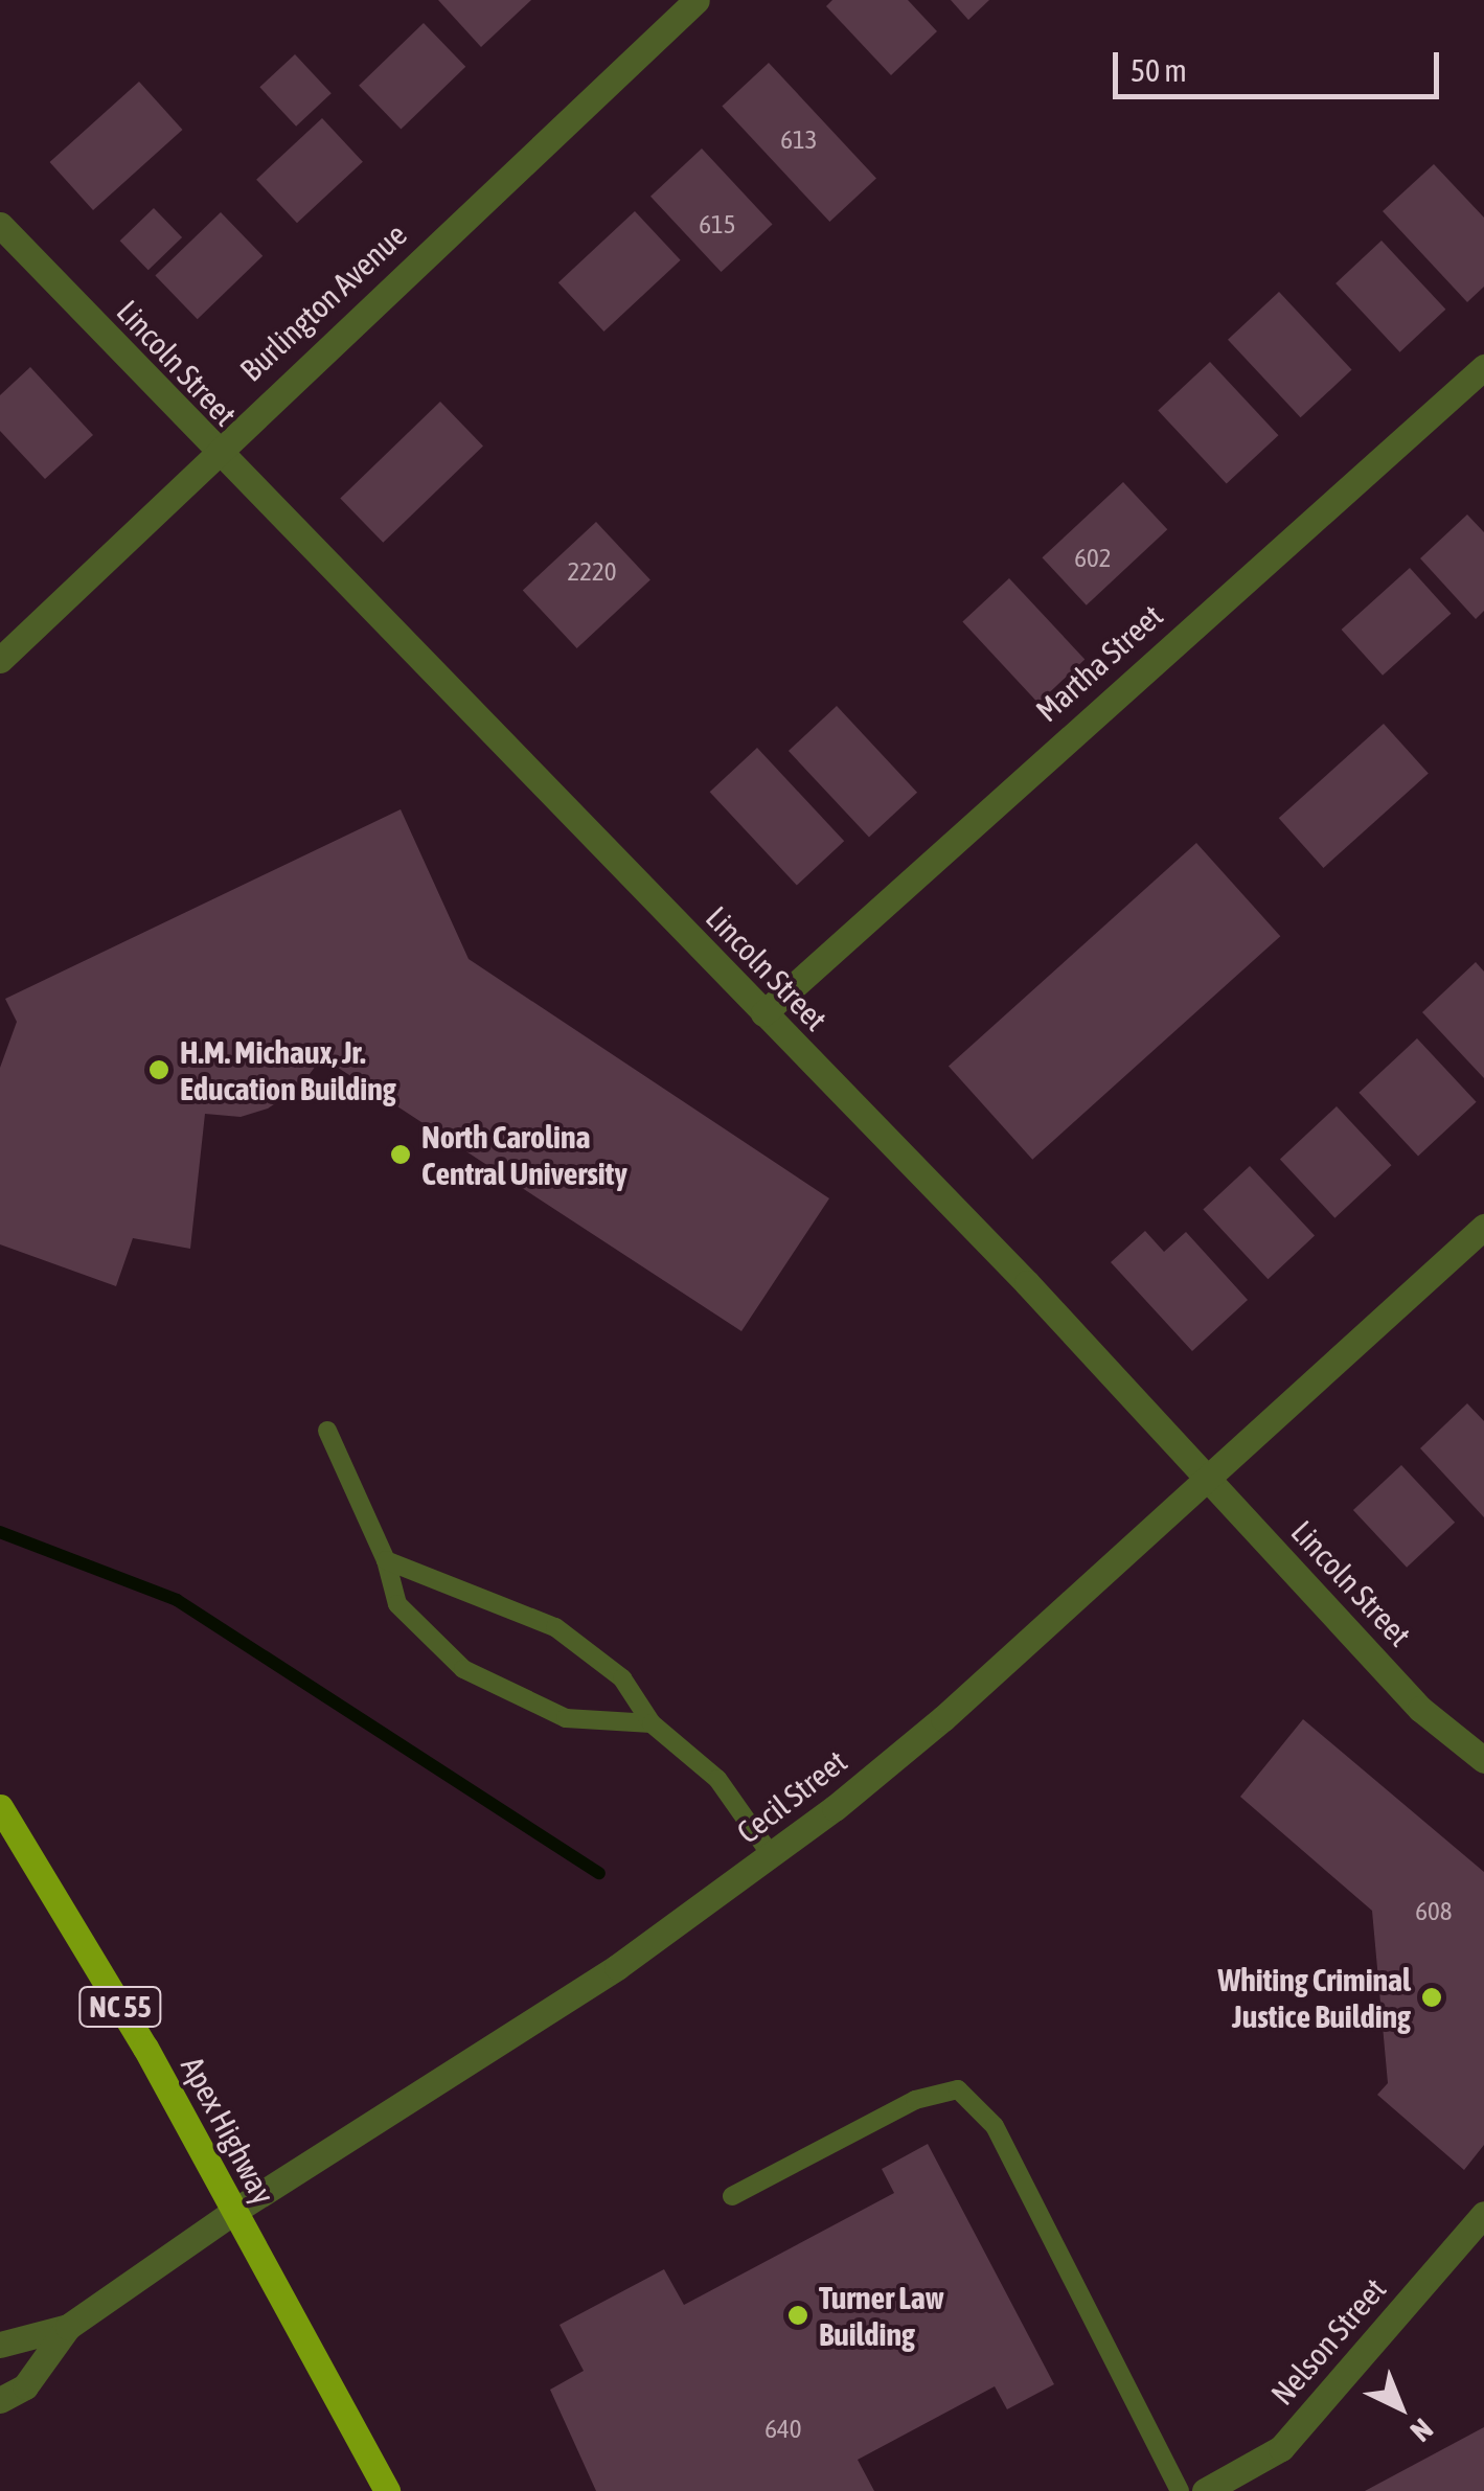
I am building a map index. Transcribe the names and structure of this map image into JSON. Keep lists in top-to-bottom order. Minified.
{"streets":{"main road":["NC 55","Apex Highway"],"street":["Burlington Avenue","Lincoln Street","Martha Street","Cecil Street","Nelson Street"]},"crossings":[["Burlington Avenue","Lincoln Street"],["Lincoln Street","Martha Street"],["Lincoln Street","Cecil Street"],["Cecil Street","Apex Highway"]],"places":["H.M. Michaux, Jr. Education Building","North Carolina Central University","Whiting Criminal Justice Building","Turner Law Building"],"house_numbers":["613","615","602","2220","608","640"],"scale_bar":"50 m","north":"bottom right"}
